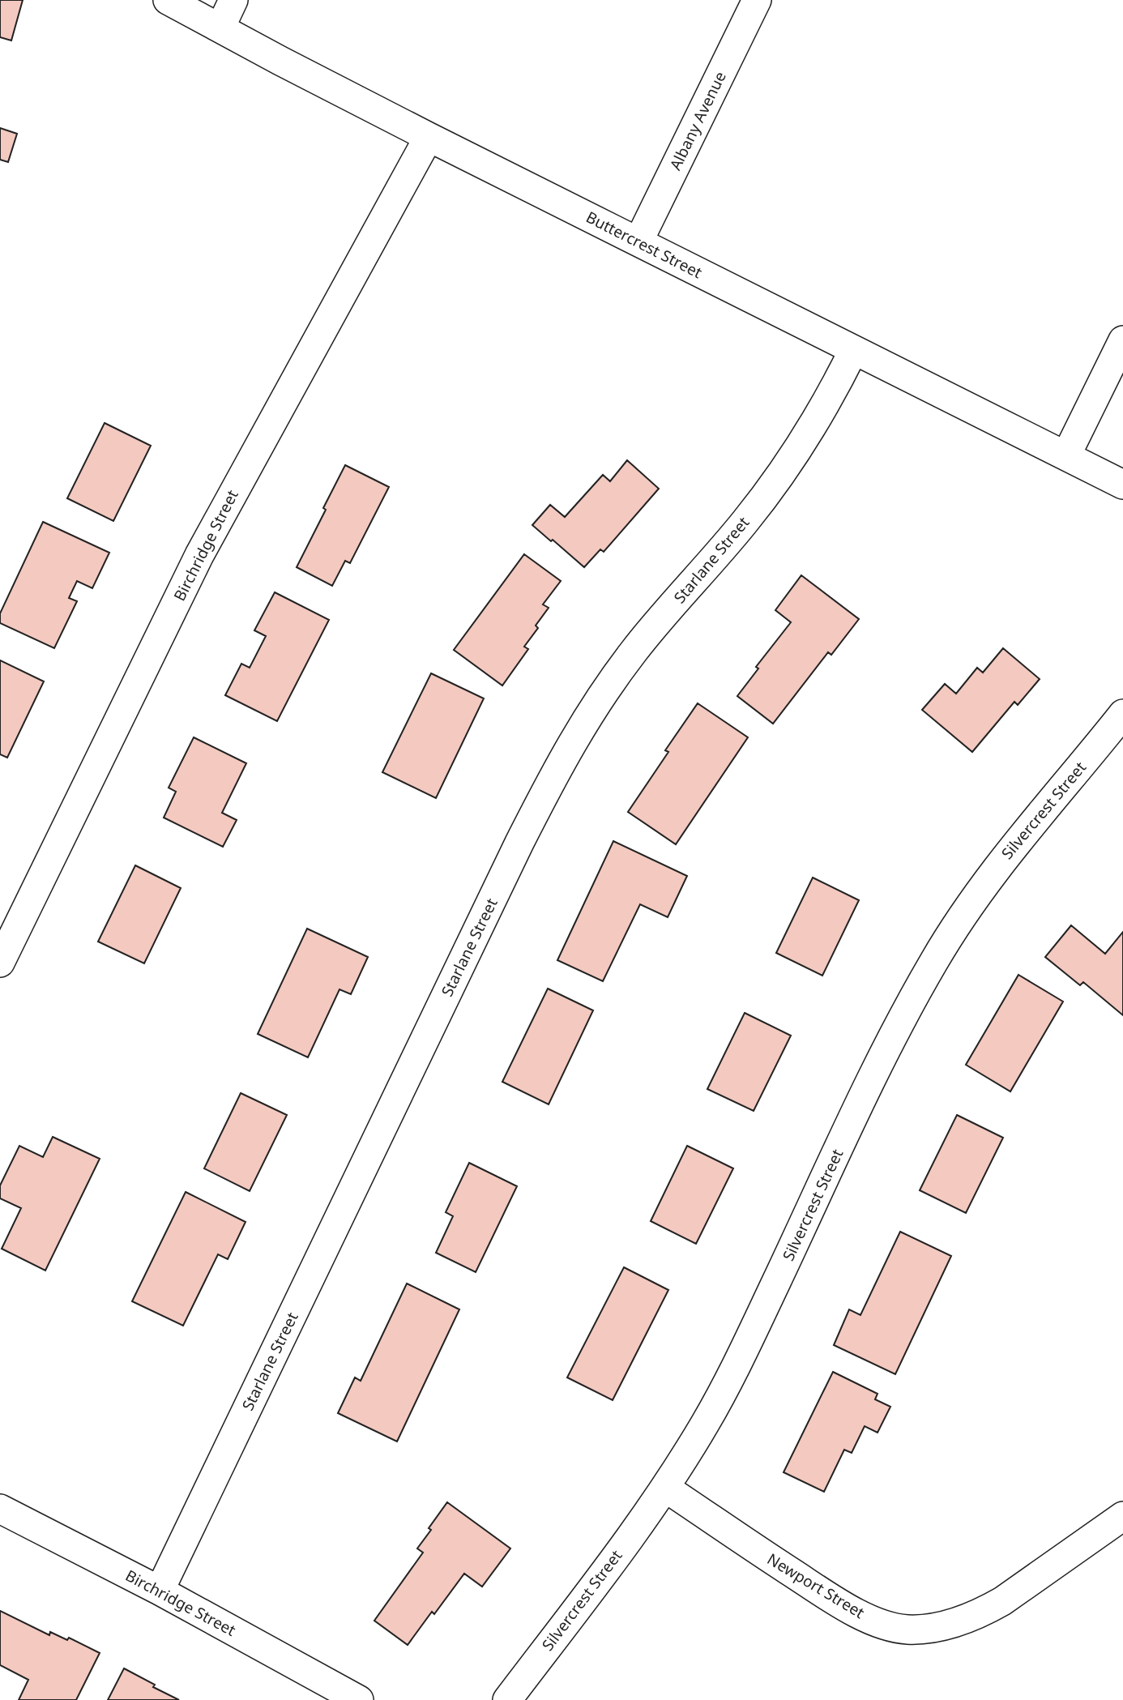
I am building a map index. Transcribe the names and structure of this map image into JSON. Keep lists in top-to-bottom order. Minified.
{"streets":{"street":["Albany Avenue","Buttercrest Street","Birchridge Street","Starlane Street","Silvercrest Street","Newport Street"]},"crossings":[["Albany Avenue","Buttercrest Street"],["Buttercrest Street","Birchridge Street"],["Buttercrest Street","Starlane Street"],["Birchridge Street","Starlane Street"],["Silvercrest Street","Newport Street"]]}
